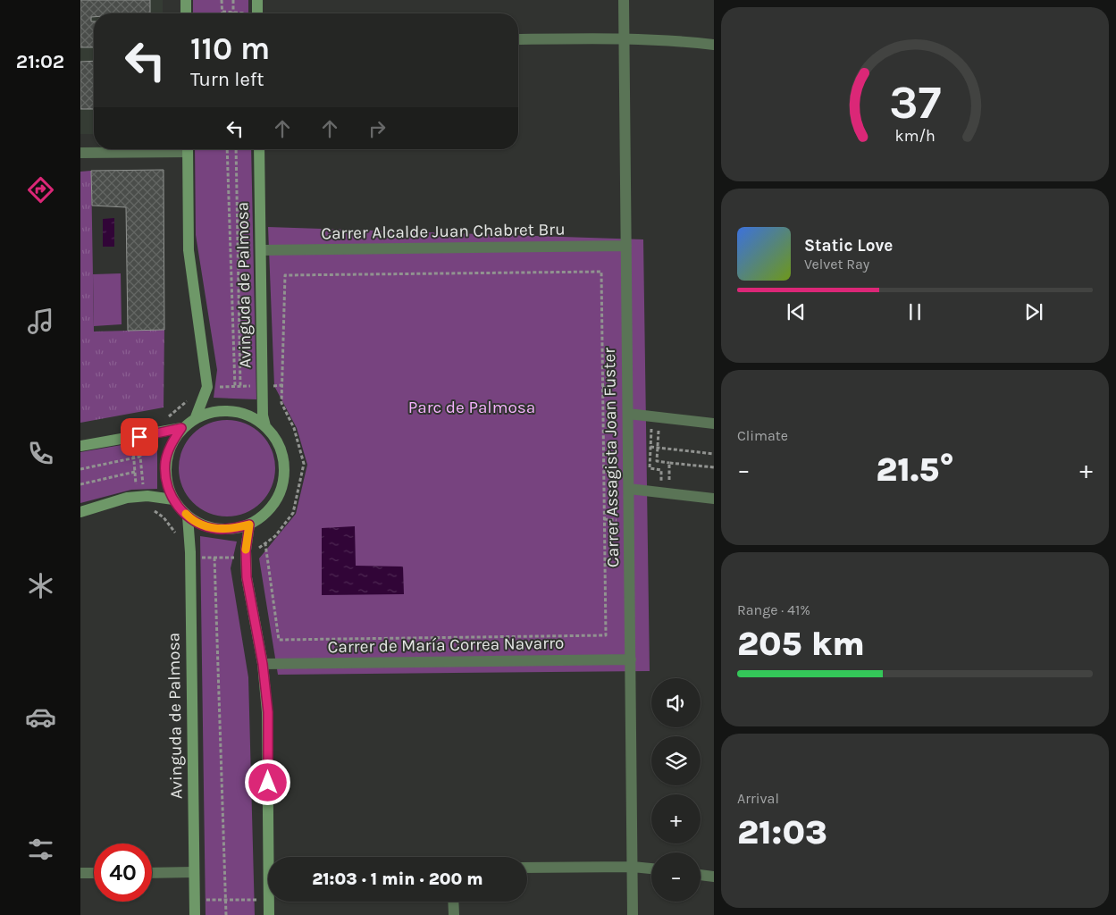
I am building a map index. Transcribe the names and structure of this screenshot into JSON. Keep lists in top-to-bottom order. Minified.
{"streets":{"street":["Carrer Alcalde Juan Chabret Bru","Avinguda de Palmosa","Carrer Assagista Joan Fuster","Carrer de María Correa Navarro"]},"crossings":[["Carrer Alcalde Juan Chabret Bru","Avinguda de Palmosa"],["Carrer Alcalde Juan Chabret Bru","Carrer Assagista Joan Fuster"],["Carrer Assagista Joan Fuster","Carrer de María Correa Navarro"]],"parks":["Parc de Palmosa"],"page":{"tabs":"21:02","turn":["110 m","Turn left"],"song":["Static Love","Velvet Ray"],"tile":["Climate",["Range · 41%","205 km"],["Arrival","21:03"]],"heat":["−","21.5°","+"],"map_buttons":["+","−"],"limit":"40","trip":"21:03 · 1 min · 200 m","gauge":["37","km/h"]}}
